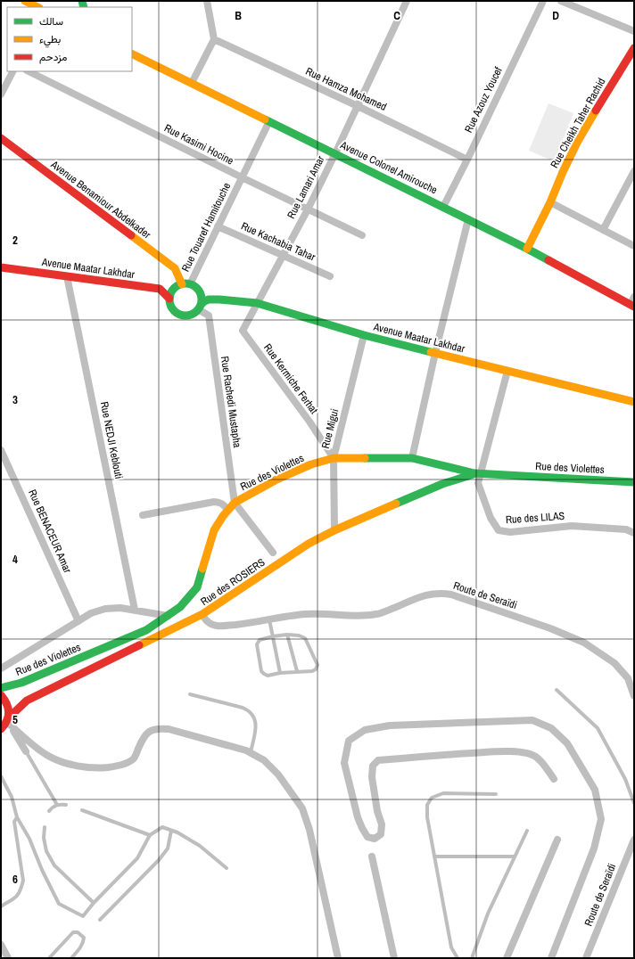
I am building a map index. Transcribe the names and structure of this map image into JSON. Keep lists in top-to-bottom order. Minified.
{"streets":{"main road":["Rue Cheikh Taher Rachid","Avenue Colonel Amirouche","Avenue Benamiour Abdelkader","Avenue Maatar Lakhdar","Rue des Violettes","Rue des ROSIERS"],"street":["Rue Hamza Mohamed","Rue Azouz Youcef","Rue Kasimi Hocine","Rue Lamari Amar","Rue Touaref Hamitouche","Rue Kachabia Tahar","Rue Kermiche Ferhat","Rue Rachedi Mustapha","Rue Migui","Rue NEDJI Keblouti","Rue des LILAS","Rue BENACEUR Amar","Route de Seraïdi"]},"crossings":[["Rue Hamza Mohamed","Rue Azouz Youcef"],["Rue Hamza Mohamed","Rue Lamari Amar"],["Rue Azouz Youcef","Avenue Colonel Amirouche"],["Rue Cheikh Taher Rachid","Avenue Colonel Amirouche"],["Rue Kasimi Hocine","Rue Lamari Amar"],["Rue Kasimi Hocine","Rue Touaref Hamitouche"],["Avenue Colonel Amirouche","Rue Lamari Amar"],["Avenue Colonel Amirouche","Rue Touaref Hamitouche"],["Rue Lamari Amar","Rue Kachabia Tahar"],["Rue Lamari Amar","Avenue Maatar Lakhdar"],["Rue Lamari Amar","Rue Kermiche Ferhat"],["Avenue Benamiour Abdelkader","Rue Touaref Hamitouche"],["Avenue Benamiour Abdelkader","Avenue Maatar Lakhdar"],["Avenue Benamiour Abdelkader","Rue Rachedi Mustapha"],["Rue Touaref Hamitouche","Rue Kachabia Tahar"],["Rue Touaref Hamitouche","Avenue Maatar Lakhdar"],["Rue Touaref Hamitouche","Rue Rachedi Mustapha"],["Avenue Maatar Lakhdar","Rue Rachedi Mustapha"],["Avenue Maatar Lakhdar","Rue Migui"],["Avenue Maatar Lakhdar","Rue NEDJI Keblouti"],["Rue Kermiche Ferhat","Rue Migui"],["Rue Kermiche Ferhat","Rue des Violettes"],["Rue Rachedi Mustapha","Rue des Violettes"],["Rue Migui","Rue des Violettes"],["Rue Migui","Rue des ROSIERS"],["Rue des Violettes","Rue des LILAS"],["Rue des Violettes","Rue des ROSIERS"],["Rue des LILAS","Rue des ROSIERS"],["Rue des ROSIERS","Route de Seraïdi"]],"legend":["سالك","بطيء","مزدحم"],"grid":{"columns":["B","C","D"],"rows":["2","3","4","5","6"]}}
